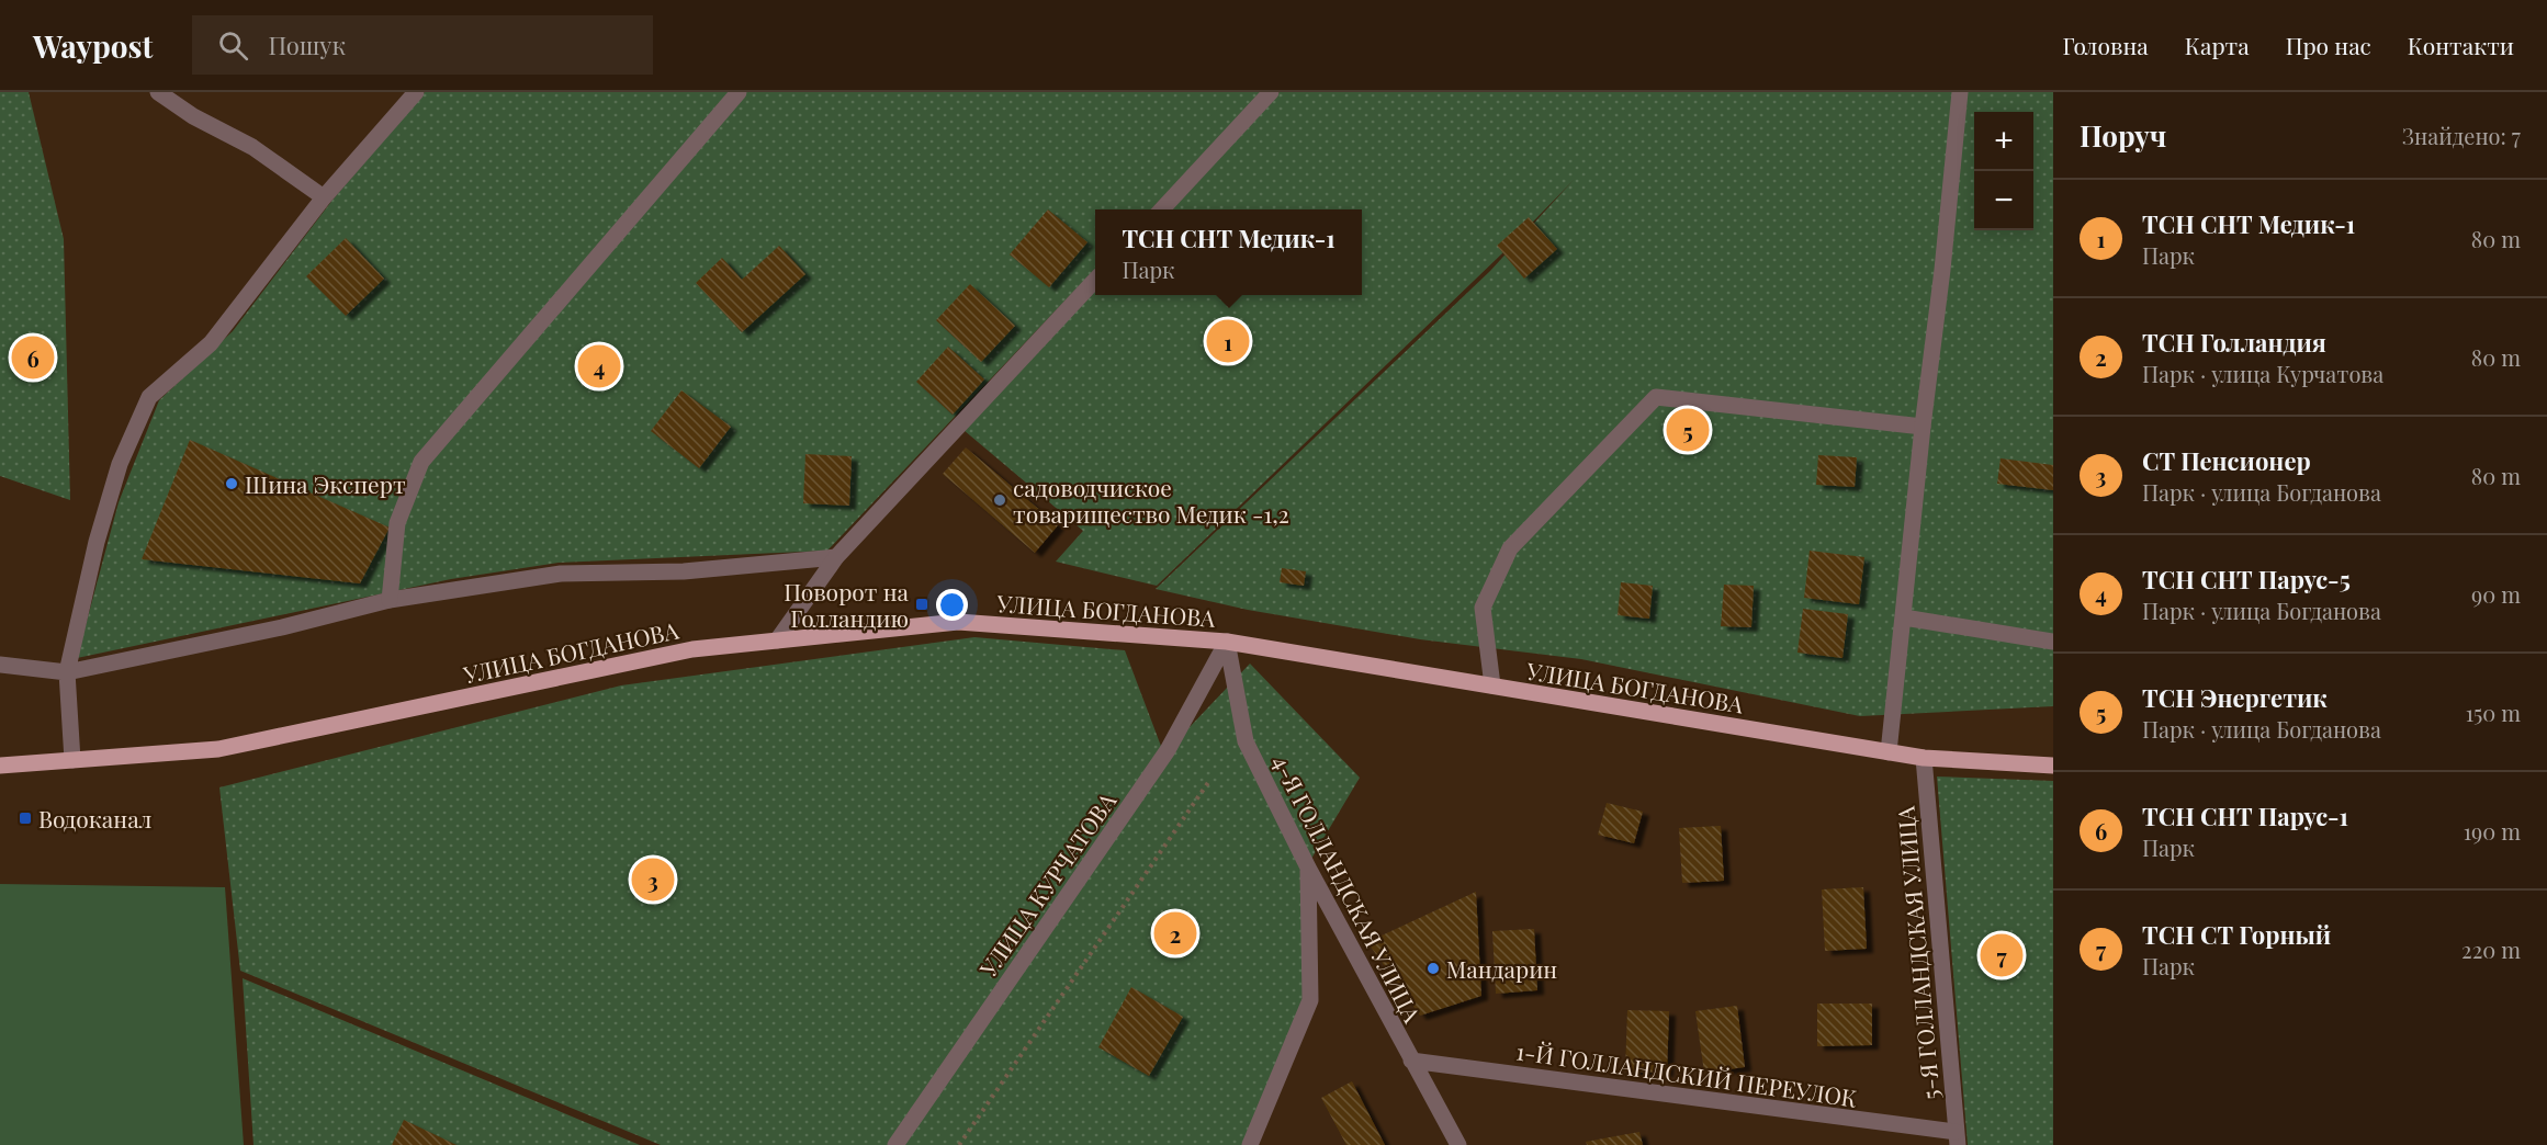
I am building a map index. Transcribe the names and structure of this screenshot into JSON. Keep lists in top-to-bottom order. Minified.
{"streets":{"main road":["УЛИЦА БОГДАНОВА"],"street":["УЛИЦА КУРЧАТОВА","4-Я ГОЛЛАНДСКАЯ УЛИЦА","5-Я ГОЛЛАНДСКАЯ УЛИЦА","1-Й ГОЛЛАНДСКИЙ ПЕРЕУЛОК"]},"crossings":[["УЛИЦА БОГДАНОВА","УЛИЦА КУРЧАТОВА"],["УЛИЦА БОГДАНОВА","4-Я ГОЛЛАНДСКАЯ УЛИЦА"],["УЛИЦА БОГДАНОВА","5-Я ГОЛЛАНДСКАЯ УЛИЦА"],["УЛИЦА КУРЧАТОВА","4-Я ГОЛЛАНДСКАЯ УЛИЦА"],["4-Я ГОЛЛАНДСКАЯ УЛИЦА","1-Й ГОЛЛАНДСКИЙ ПЕРЕУЛОК"],["5-Я ГОЛЛАНДСКАЯ УЛИЦА","1-Й ГОЛЛАНДСКИЙ ПЕРЕУЛОК"]],"places":{"other":["Шина Эксперт","садоводчиское товарищество Медик -1,2","Мандарин"],"transit":["Поворот на Голландию","Водоканал"]},"page":{"header":"Waypost","search":"Пошук","nav":["Головна","Карта","Про нас","Контакти"],"heading":["Поруч","Знайдено: 7"],"map_buttons":["+","−"],"list":[{"mark":"1","name":"ТСН СНТ Медик-1","note":"Парк","value":"80 m"},{"mark":"2","name":"ТСН Голландия","note":"Парк · улица Курчатова","value":"80 m"},{"mark":"3","name":"СТ Пенсионер","note":"Парк · улица Богданова","value":"80 m"},{"mark":"4","name":"ТСН СНТ Парус-5","note":"Парк · улица Богданова","value":"90 m"},{"mark":"5","name":"ТСН Энергетик","note":"Парк · улица Богданова","value":"150 m"},{"mark":"6","name":"ТСН СНТ Парус-1","note":"Парк","value":"190 m"},{"mark":"7","name":"ТСН СТ Горный","note":"Парк","value":"220 m"}],"popup":["ТСН СНТ Медик-1","Парк"],"pins":["1","6","4","5","3","2","7"]}}
